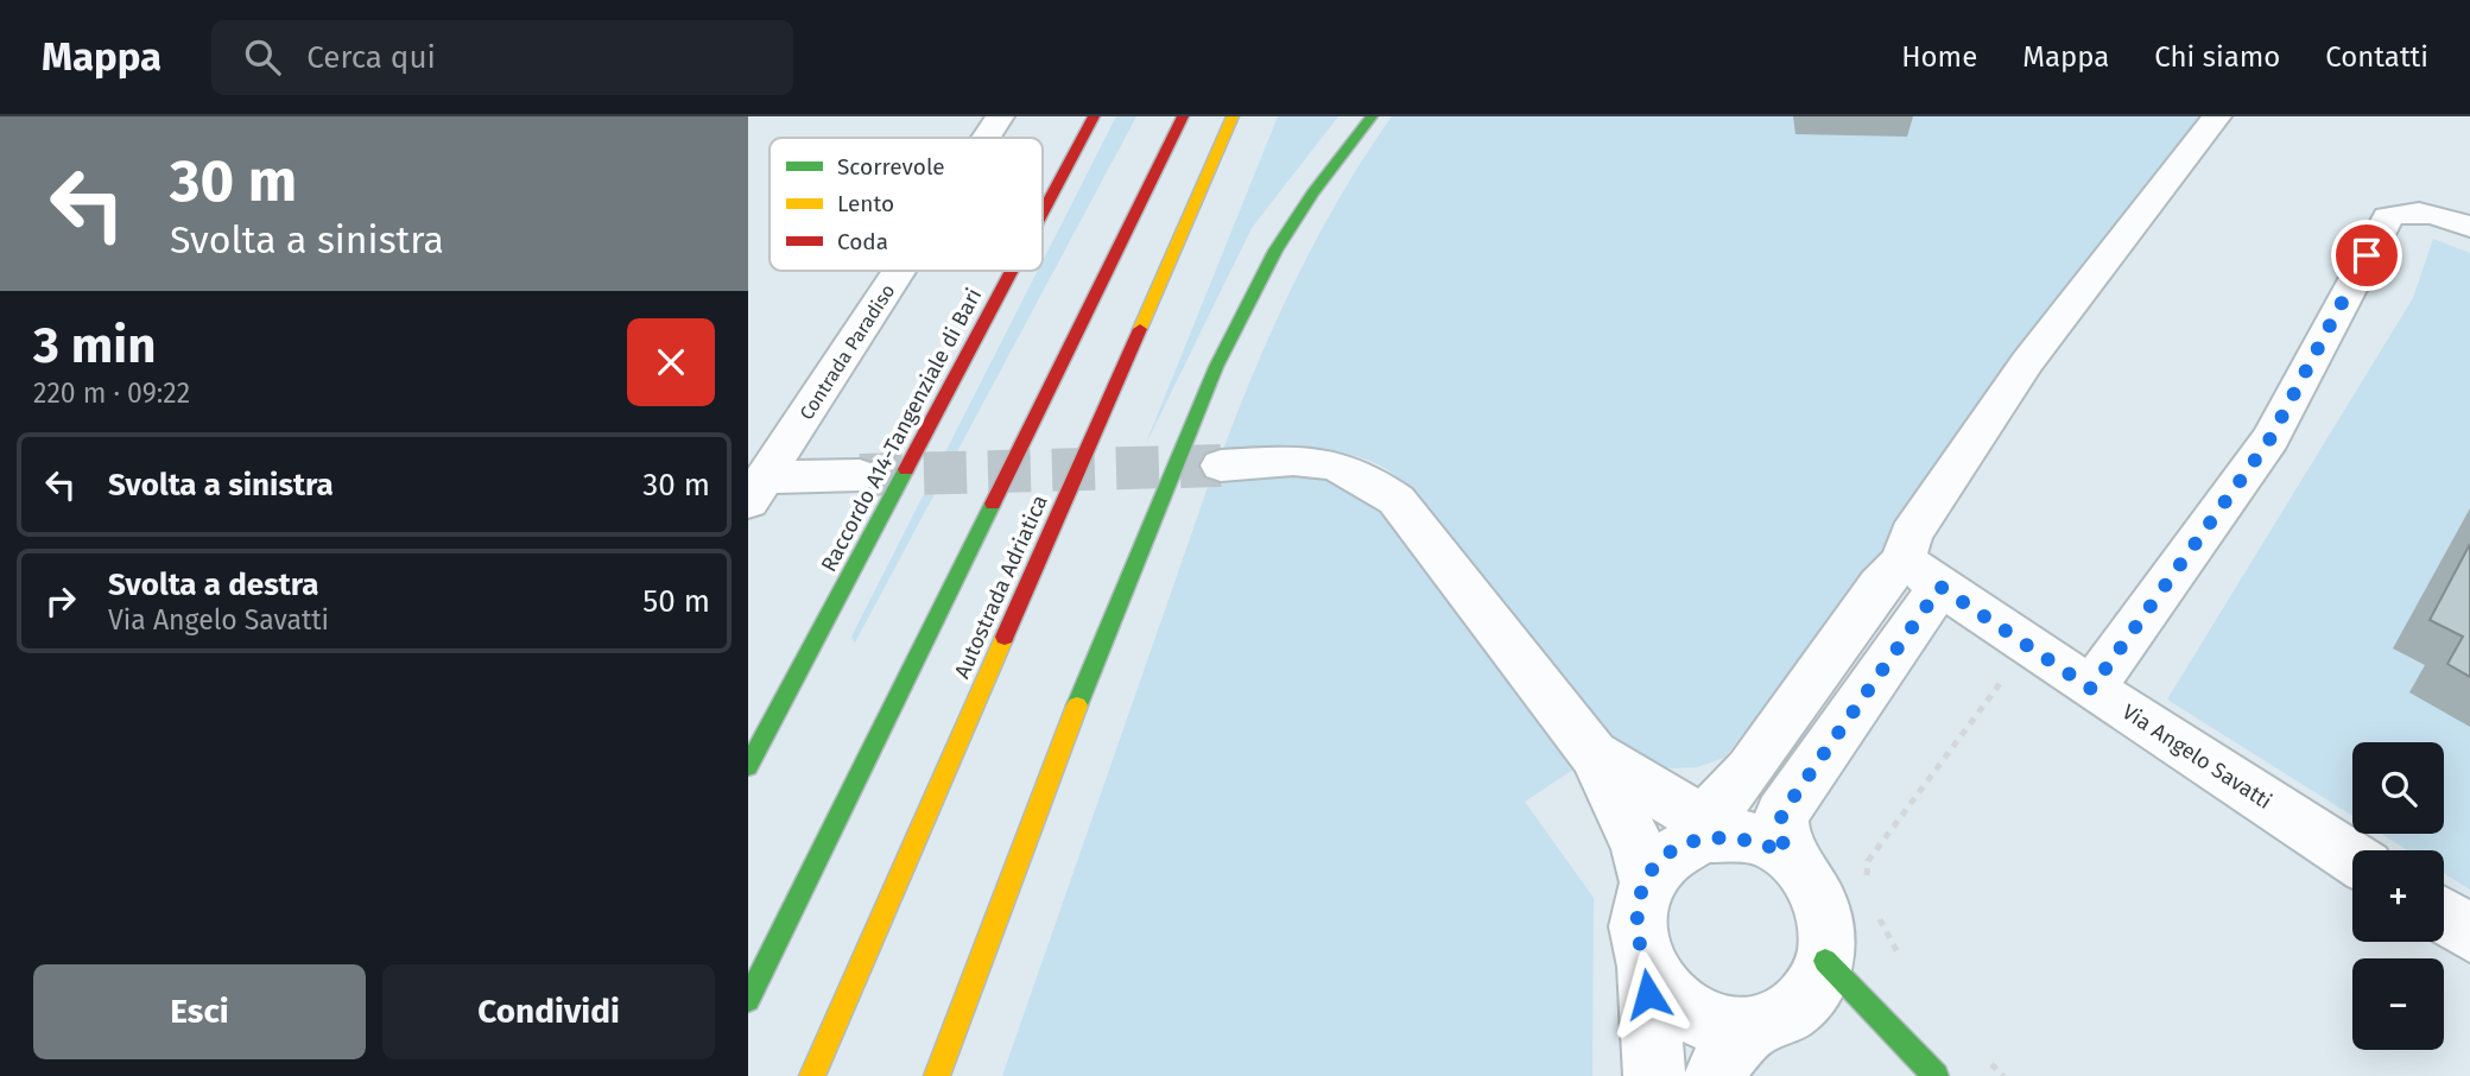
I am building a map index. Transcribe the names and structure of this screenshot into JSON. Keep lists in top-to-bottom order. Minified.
{"streets":{"main road":["Raccordo A14-Tangenziale di Bari","Autostrada Adriatica"],"street":["Contrada Paradiso","Via Angelo Savatti"]},"legend":["Scorrevole","Lento","Coda"],"page":{"header":"Mappa","search":"Cerca qui","nav":["Home","Mappa","Chi siamo","Contatti"],"turn":["30 m","Svolta a sinistra"],"heading":["3 min","220 m · 09:22"],"list":[{"name":"Svolta a sinistra","value":"30 m"},{"name":"Svolta a destra","note":"Via Angelo Savatti","value":"50 m"}],"map_buttons":["+","−"],"buttons":["Esci","Condividi"]}}
